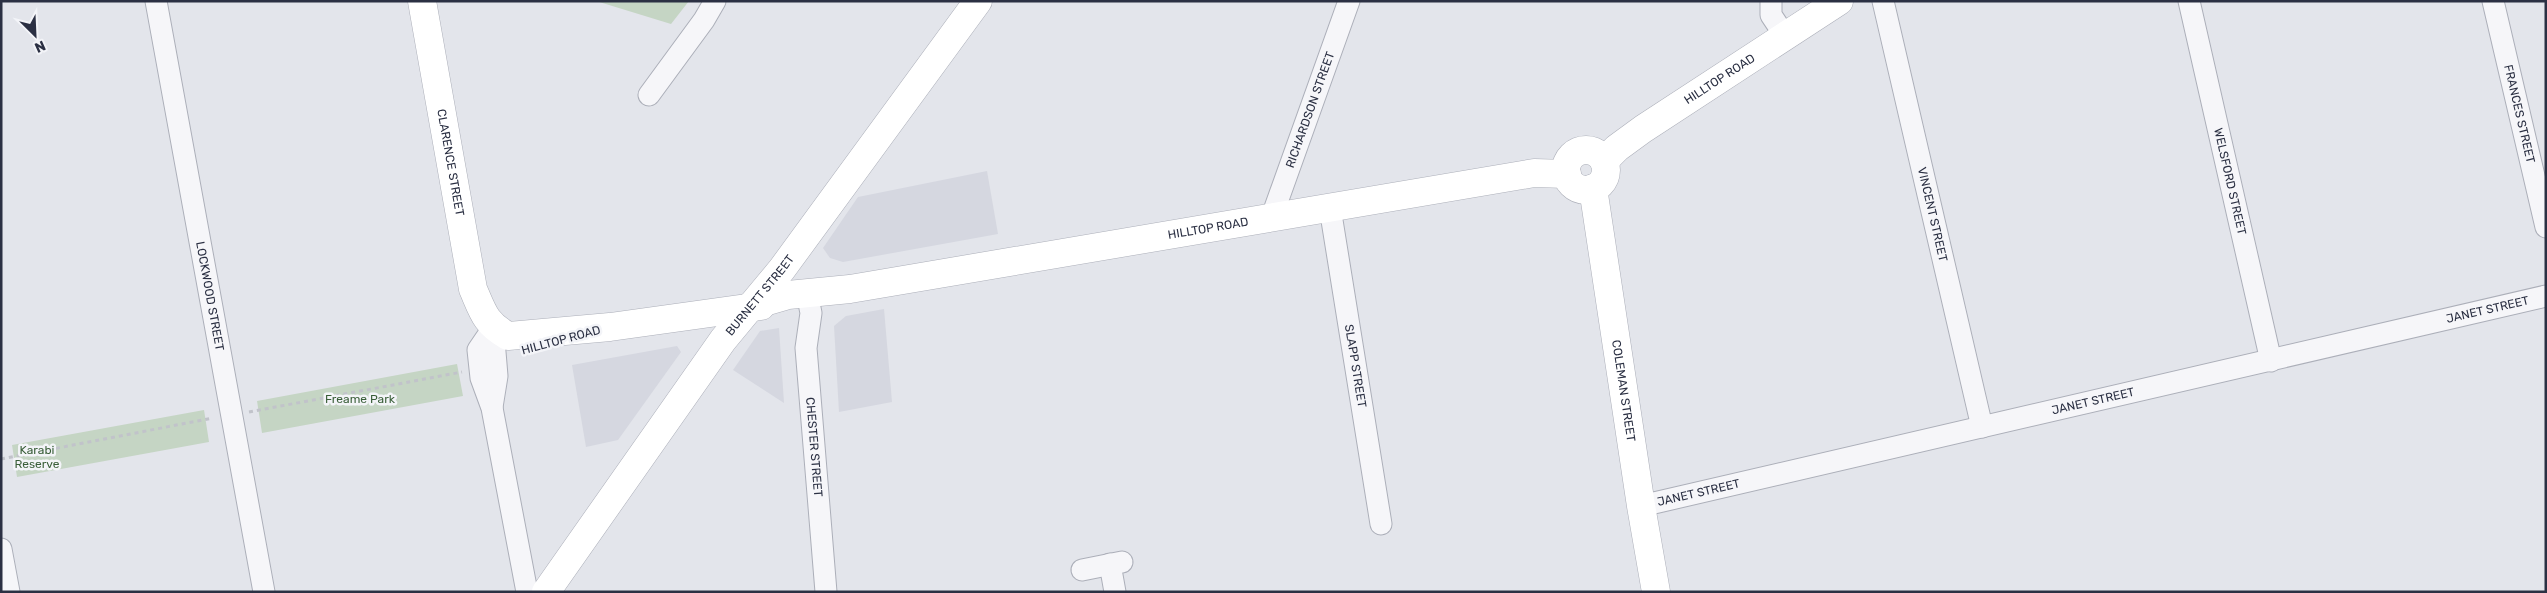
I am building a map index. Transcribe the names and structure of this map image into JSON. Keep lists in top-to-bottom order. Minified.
{"streets":{"street":["HILLTOP ROAD","RICHARDSON STREET","FRANCES STREET","CLARENCE STREET","WELSFORD STREET","VINCENT STREET","BURNETT STREET","LOCKWOOD STREET","JANET STREET","SLAPP STREET","COLEMAN STREET","CHESTER STREET"]},"crossings":[["HILLTOP ROAD","RICHARDSON STREET"],["HILLTOP ROAD","CLARENCE STREET"],["HILLTOP ROAD","BURNETT STREET"],["HILLTOP ROAD","SLAPP STREET"],["HILLTOP ROAD","COLEMAN STREET"],["HILLTOP ROAD","CHESTER STREET"],["WELSFORD STREET","JANET STREET"],["VINCENT STREET","JANET STREET"],["JANET STREET","COLEMAN STREET"]],"parks":["Freame Park","Karabi Reserve"],"north":"bottom right"}
